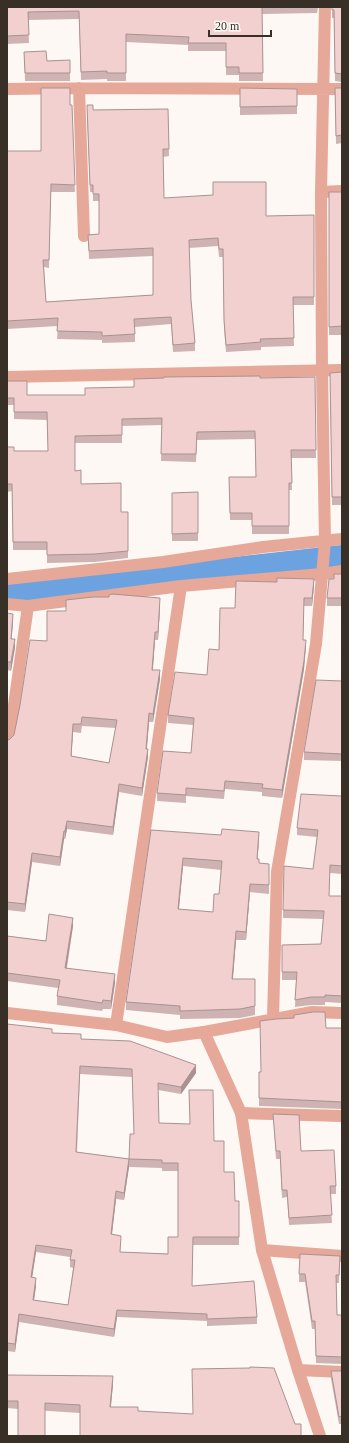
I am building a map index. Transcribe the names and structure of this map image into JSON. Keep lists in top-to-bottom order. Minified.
{"scale_bar":"20 m"}
